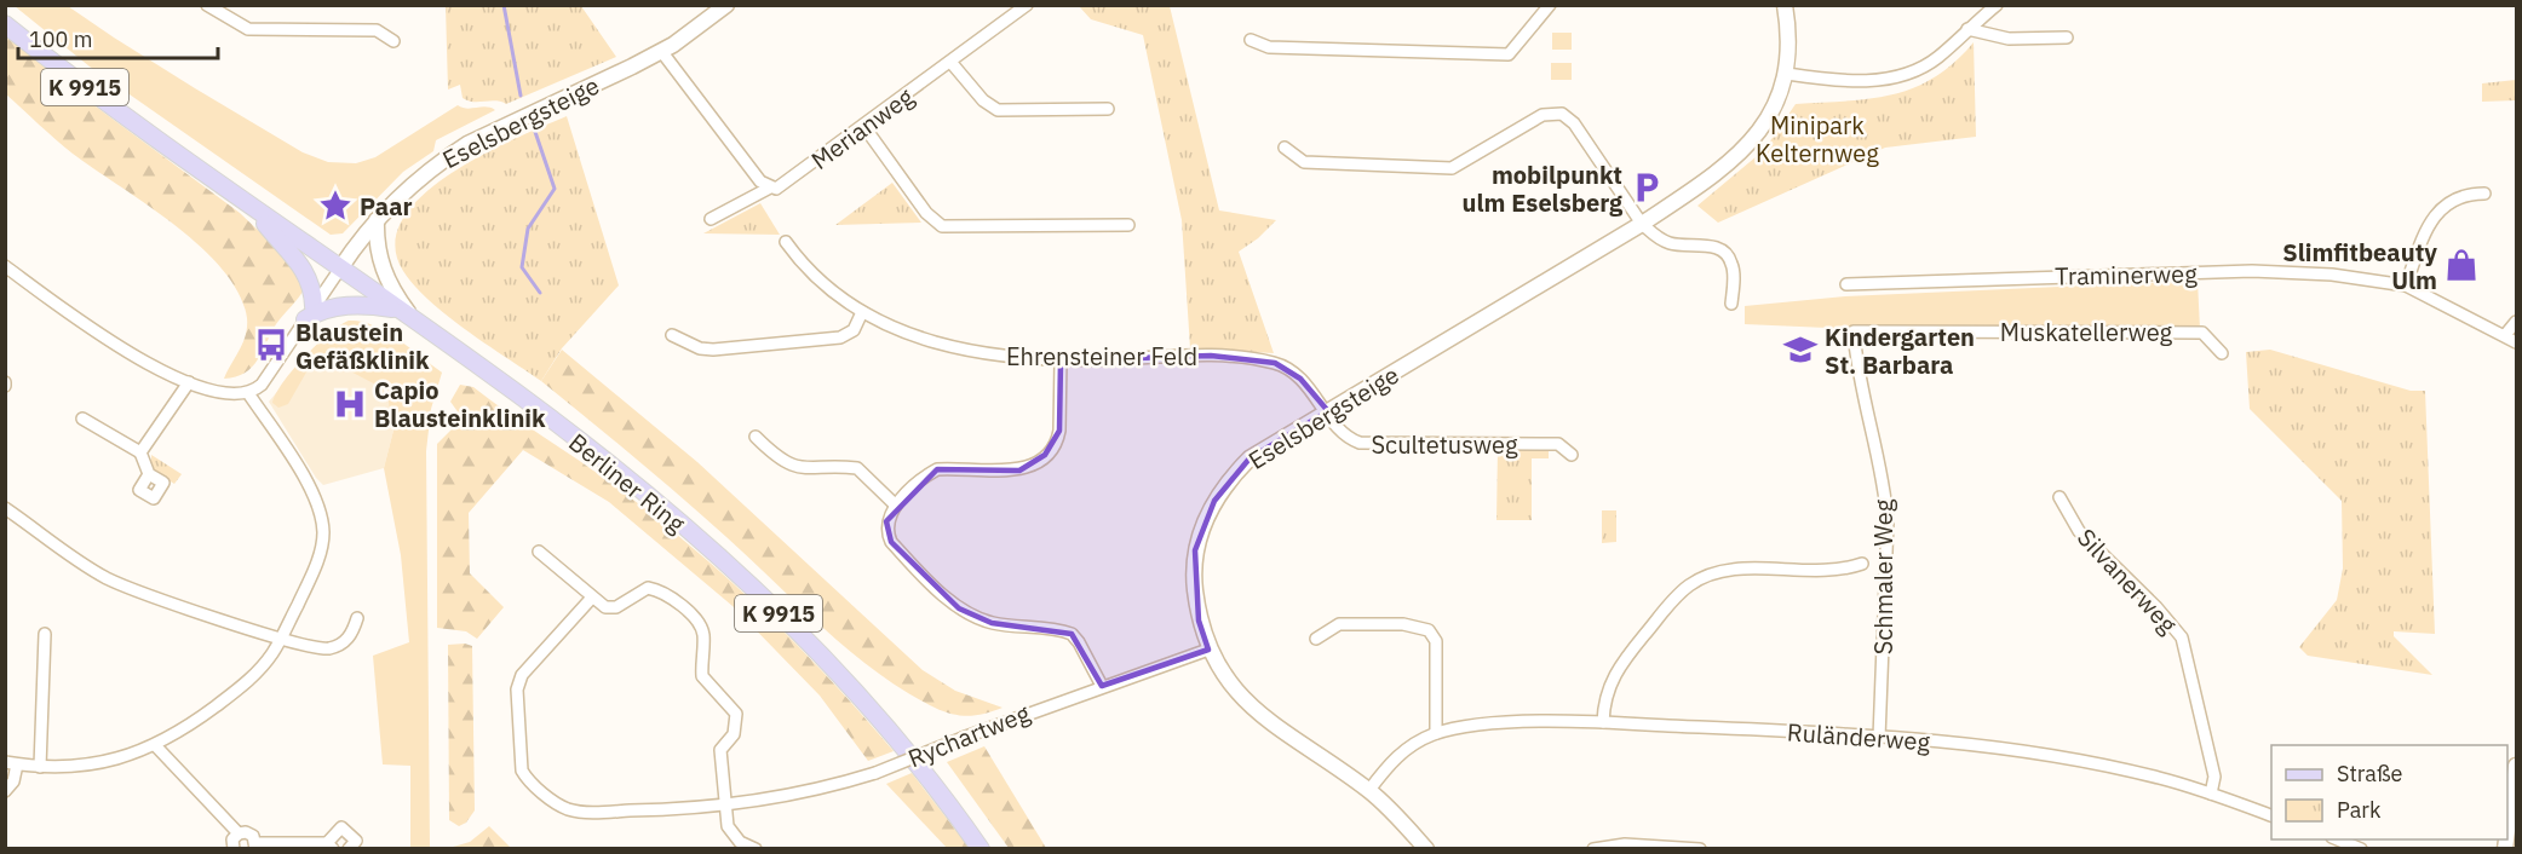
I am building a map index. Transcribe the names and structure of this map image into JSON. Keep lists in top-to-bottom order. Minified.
{"streets":{"main road":["K 9915","Berliner Ring"],"street":["Eselsbergsteige","Merianweg","Traminerweg","Muskatellerweg","Ehrensteiner Feld","Scultetusweg","Schmaler Weg","Silvanerweg","Rychartweg","Ruländerweg"]},"crossings":[["Eselsbergsteige","Ehrensteiner Feld"],["Eselsbergsteige","Scultetusweg"],["Eselsbergsteige","Berliner Ring"],["Eselsbergsteige","Rychartweg"],["Eselsbergsteige","Ruländerweg"],["Muskatellerweg","Schmaler Weg"],["Ehrensteiner Feld","Scultetusweg"],["Schmaler Weg","Ruländerweg"],["Silvanerweg","Ruländerweg"]],"parks":["Minipark Kelternweg"],"places":{"parking":["mobilpunkt ulm Eselsberg"],"place":["Paar"],"shop":["Slimfitbeauty Ulm"],"bus stop":["Blaustein Gefäßklinik"],"school or university":["Kindergarten St. Barbara"],"hospital":["Capio Blausteinklinik"]},"legend":["Straße","Park"],"scale_bar":"100 m"}
